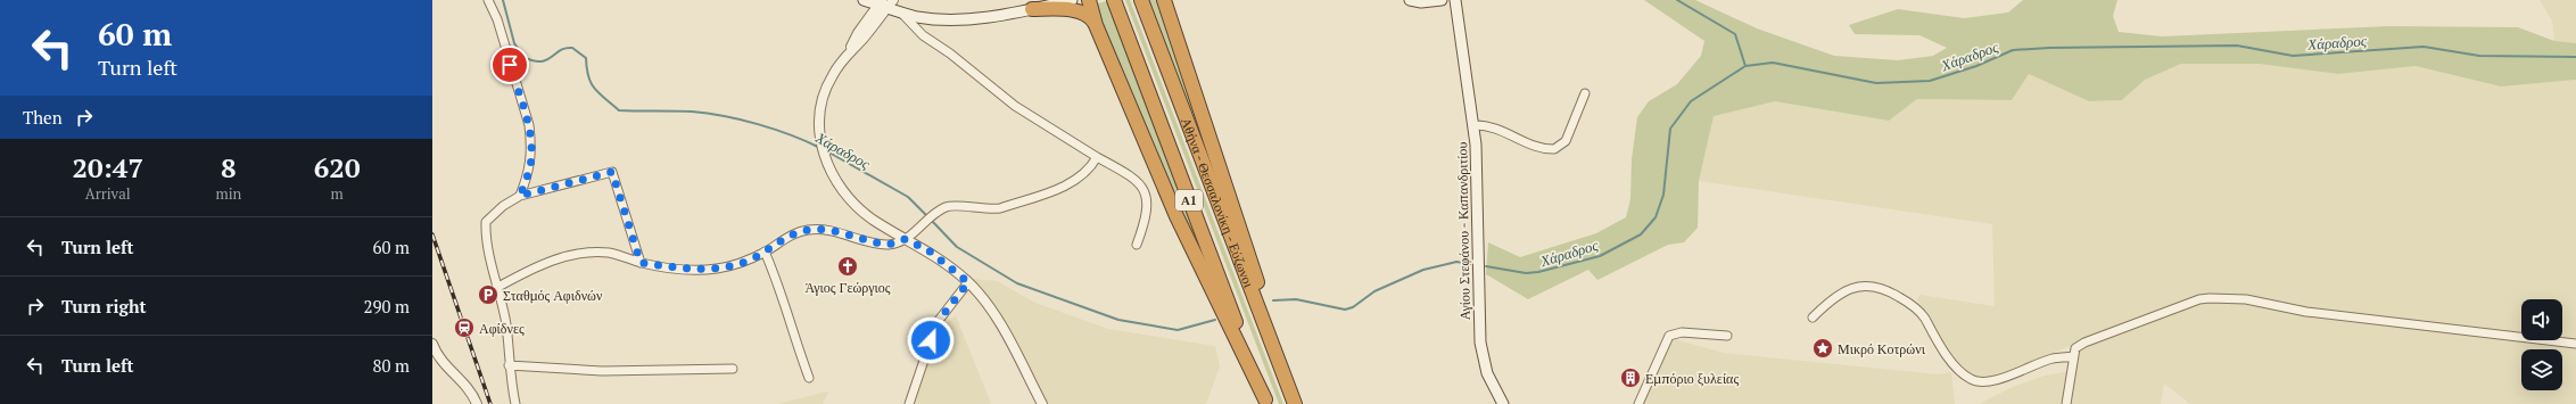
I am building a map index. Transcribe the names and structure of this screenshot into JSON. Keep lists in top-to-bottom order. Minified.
{"streets":{"highway":["Α1","Αθήνα - Θεσσαλονίκη - Εύζωνοι"],"main road":["Αγίου Στεφάνου - Καπανδριτίου"]},"water":["Χάραδρος"],"places":{"church":["Άγιος Γεώργιος"],"parking":["Σταθμός Αφιδνών"],"station":["Αφίδνες"],"place":["Μικρό Κοτρώνι"],"building":["Εμπόριο ξυλείας"]},"page":{"turn":["60 m","Turn left"],"then":"Then","eta":["20:47","Arrival","8","min","620","m"],"list":[{"name":"Turn left","value":"60 m"},{"name":"Turn right","value":"290 m"},{"name":"Turn left","value":"80 m"}]}}
